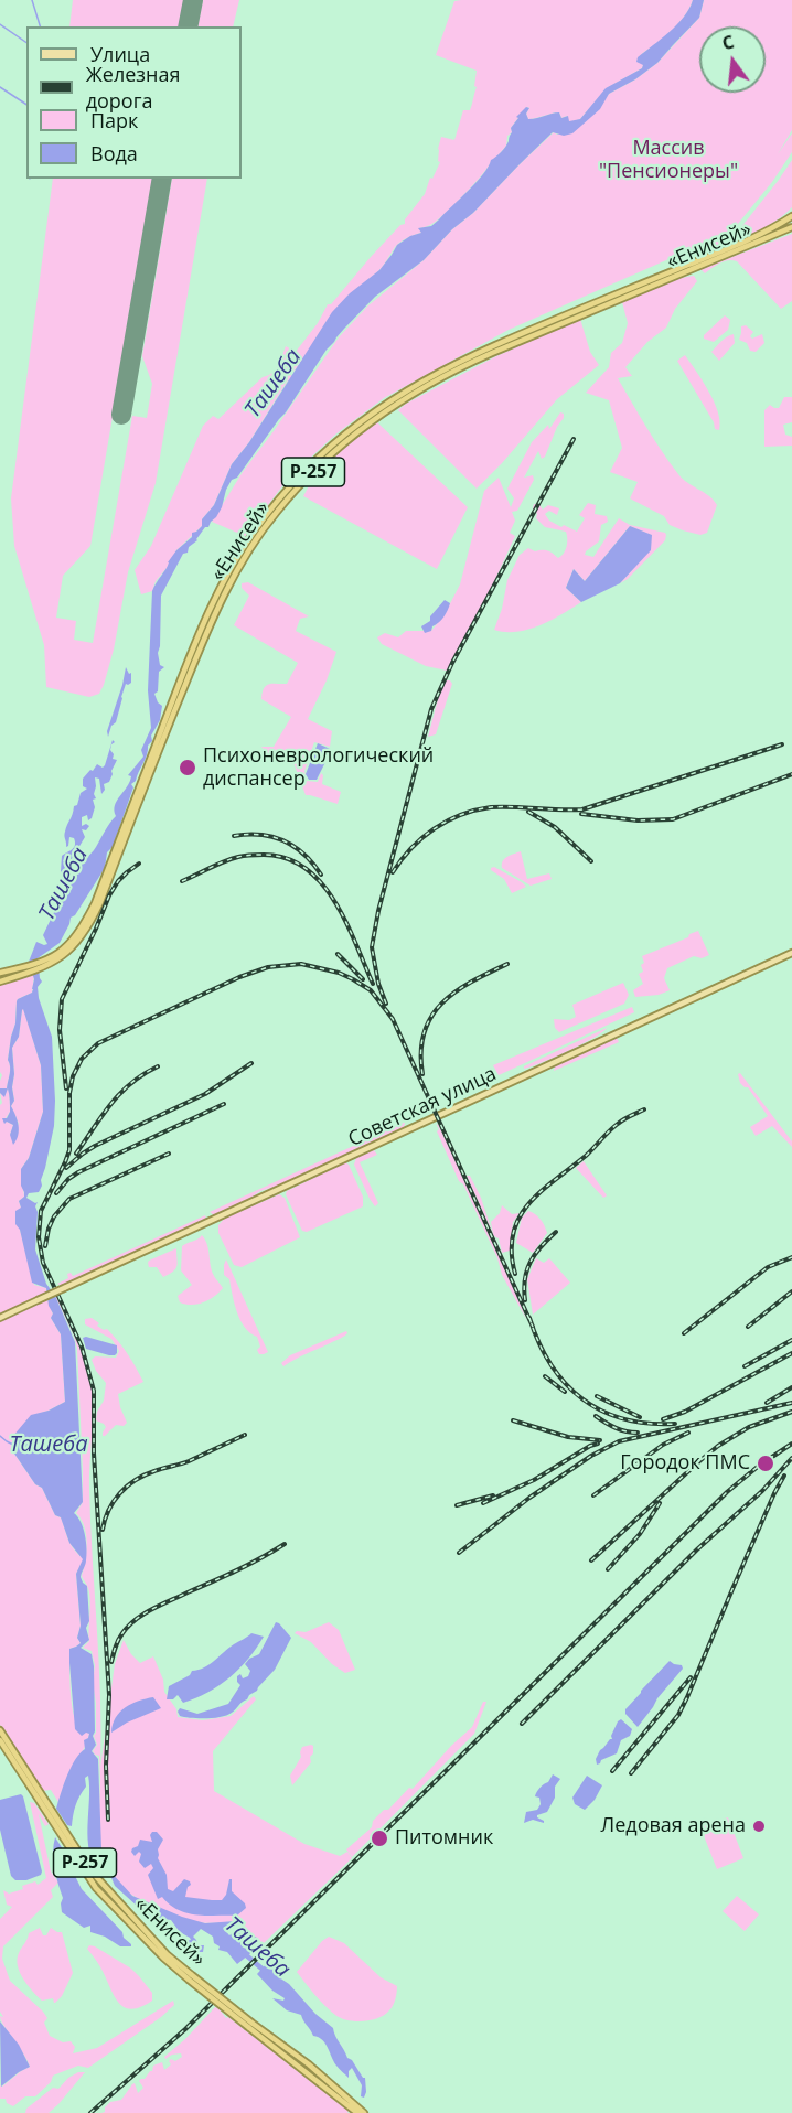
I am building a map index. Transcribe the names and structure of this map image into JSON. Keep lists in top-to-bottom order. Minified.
{"streets":{"highway":["«Енисей»","Р-257"],"main road":["Советская улица"]},"water":["Ташеба"],"parks":["Массив \"Пенсионеры\""],"places":["Психоневрологический диспансер","Городок ПМС","Ледовая арена","Питомник"],"legend":["Улица","Железная дорога","Парк","Вода"],"north":"top"}
